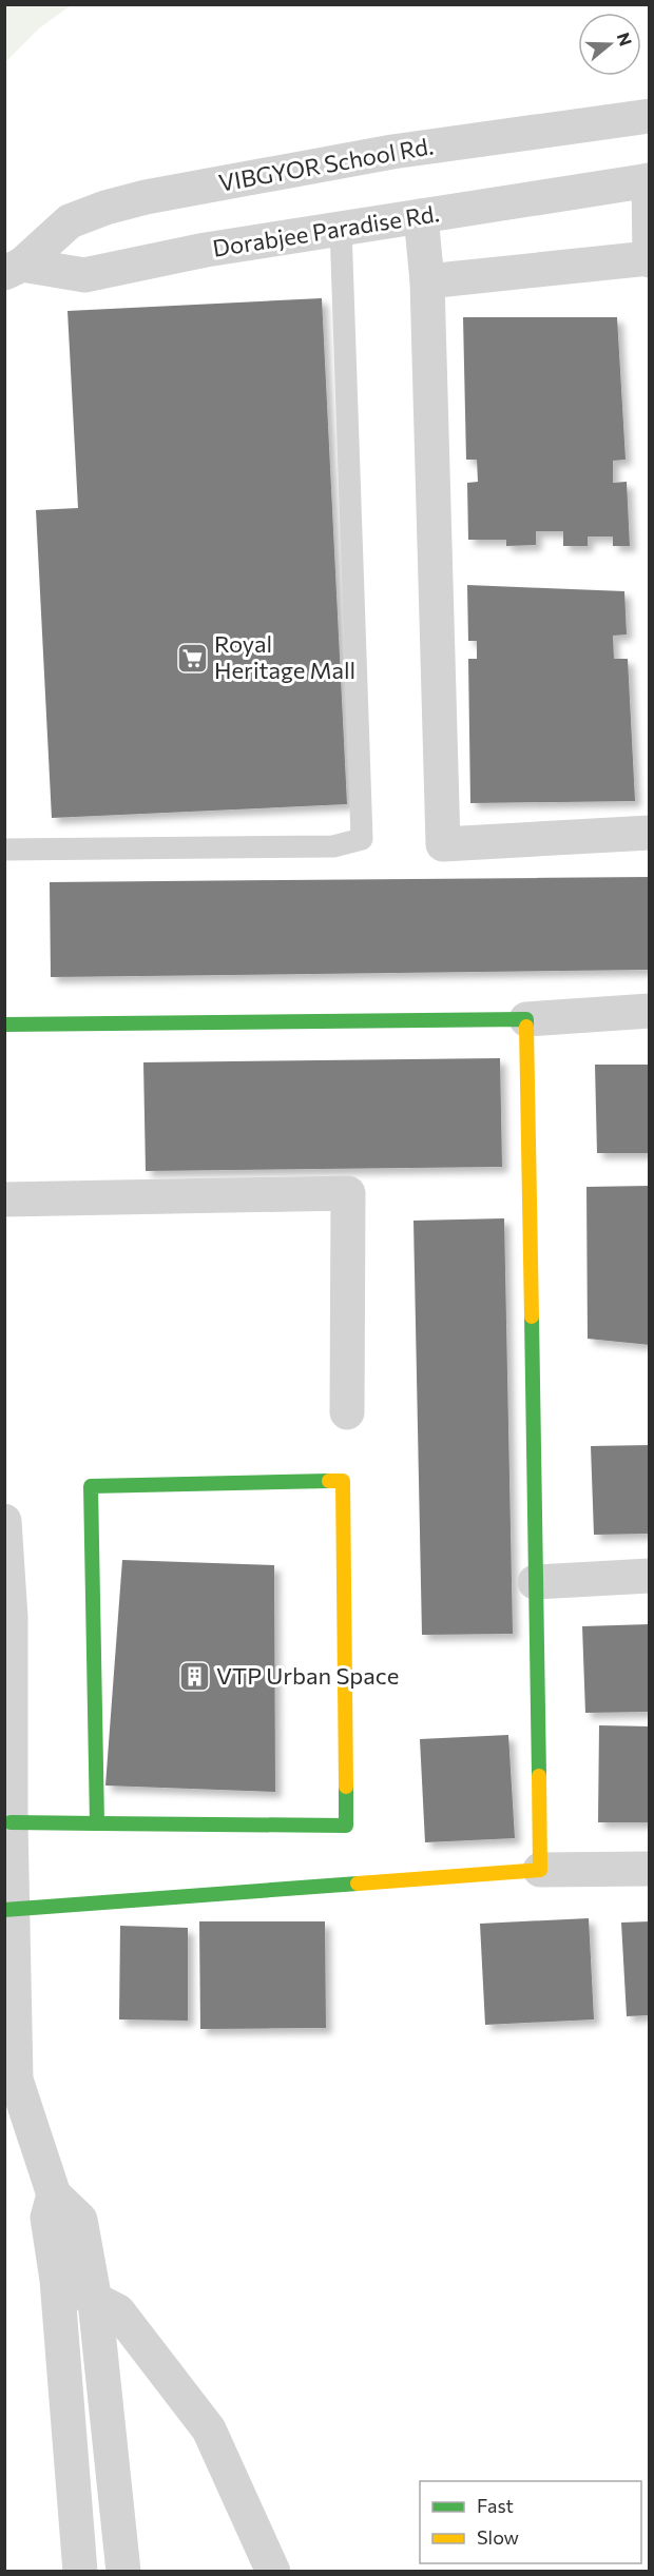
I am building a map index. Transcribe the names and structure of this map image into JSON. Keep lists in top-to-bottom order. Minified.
{"streets":{"street":["VIBGYOR School Rd.","Dorabjee Paradise Rd."]},"crossings":[["VIBGYOR School Rd.","Dorabjee Paradise Rd."]],"places":{"supermarket":["Royal Heritage Mall"],"building":["VTP Urban Space"]},"legend":["Fast","Slow"],"north":"right"}
